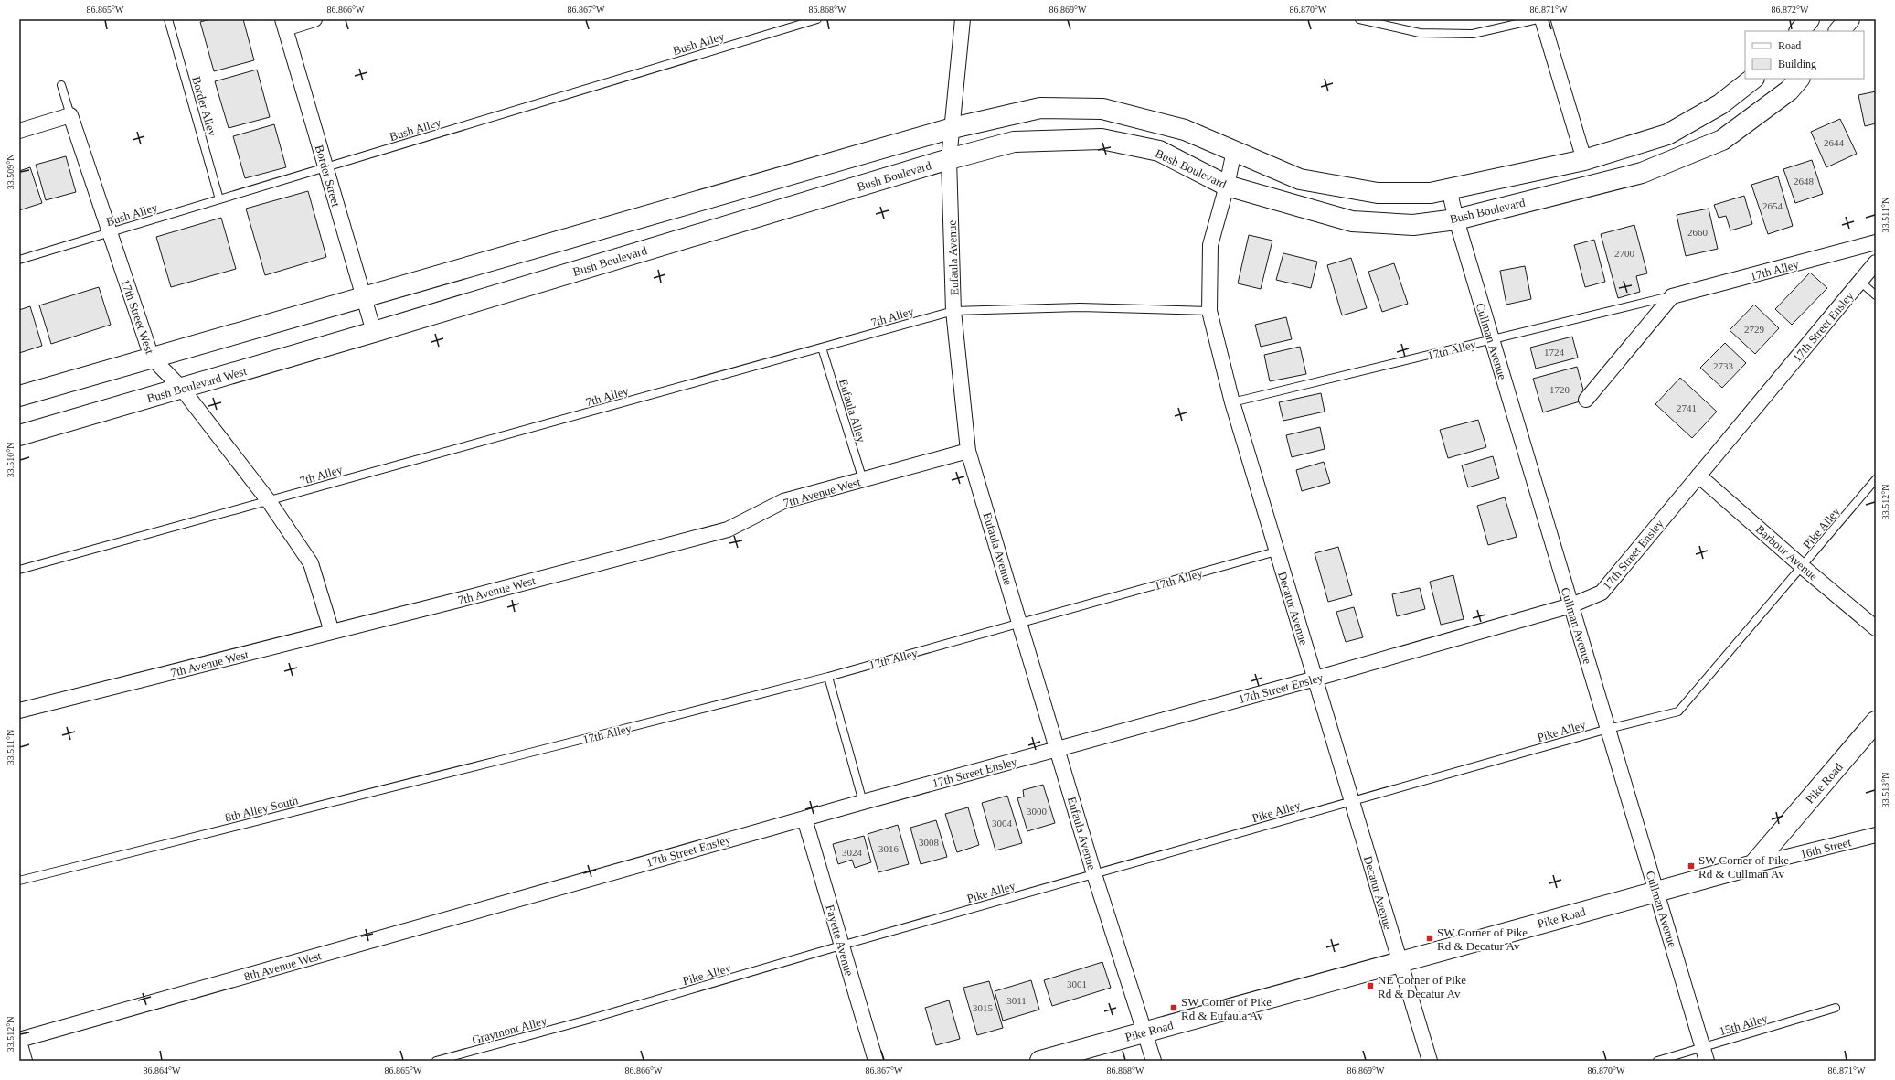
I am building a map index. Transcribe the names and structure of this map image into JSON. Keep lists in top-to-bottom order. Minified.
{"streets":{"main road":["Bush Boulevard","Bush Boulevard West","Pike Road"],"street":["Border Street","Eufaula Avenue","17th Alley","17th Street West","17th Street Ensley","Cullman Avenue","7th Avenue West","Barbour Avenue","Decatur Avenue","16th Street","Fayette Avenue","8th Avenue West"],"lane":["Bush Alley","Border Alley","7th Alley","Eufaula Alley","Pike Alley","8th Alley South","15th Alley","Graymont Alley"]},"crossings":[["Bush Alley","Border Alley"],["Bush Alley","Border Street"],["Bush Alley","17th Street West"],["Bush Boulevard","Border Street"],["Bush Boulevard","Eufaula Avenue"],["Bush Boulevard","Cullman Avenue"],["Bush Boulevard","Bush Boulevard West"],["Bush Boulevard","Decatur Avenue"],["Border Street","Bush Boulevard West"],["Eufaula Avenue","17th Alley"],["Eufaula Avenue","7th Alley"],["Eufaula Avenue","17th Street Ensley"],["Eufaula Avenue","7th Avenue West"],["Eufaula Avenue","Pike Alley"],["Eufaula Avenue","Pike Road"],["17th Alley","Cullman Avenue"],["17th Alley","Decatur Avenue"],["17th Alley","8th Alley South"],["17th Street West","7th Alley"],["17th Street West","Bush Boulevard West"],["17th Street West","7th Avenue West"],["7th Alley","Eufaula Alley"],["7th Alley","Decatur Avenue"],["17th Street Ensley","Cullman Avenue"],["17th Street Ensley","Barbour Avenue"],["17th Street Ensley","Decatur Avenue"],["17th Street Ensley","Fayette Avenue"],["17th Street Ensley","8th Avenue West"],["Cullman Avenue","Pike Alley"],["Cullman Avenue","Pike Road"],["Cullman Avenue","15th Alley"],["Eufaula Alley","7th Avenue West"],["Pike Alley","Barbour Avenue"],["Pike Alley","Decatur Avenue"],["Pike Alley","Fayette Avenue"],["Pike Alley","Graymont Alley"],["Decatur Avenue","Pike Road"],["Pike Road","16th Street"]],"places":{"transit":["SW Corner of Pike Rd & Cullman Av","SW Corner of Pike Rd & Decatur Av","NE Corner of Pike Rd & Decatur Av","SW Corner of Pike Rd & Eufaula Av"]},"house_numbers":["2644","2648","2654","2660","2700","2729","1724","2733","1720","2741","3000","3004","3008","3016","3024","3001","3011","3015"],"legend":["Road","Building"],"coordinates":["86.865°W","86.866°W","86.867°W","86.868°W","86.869°W","86.870°W","86.871°W","86.872°W","33.509°N","33.511°N","33.510°N","33.512°N","33.513°N","86.864°W"]}
